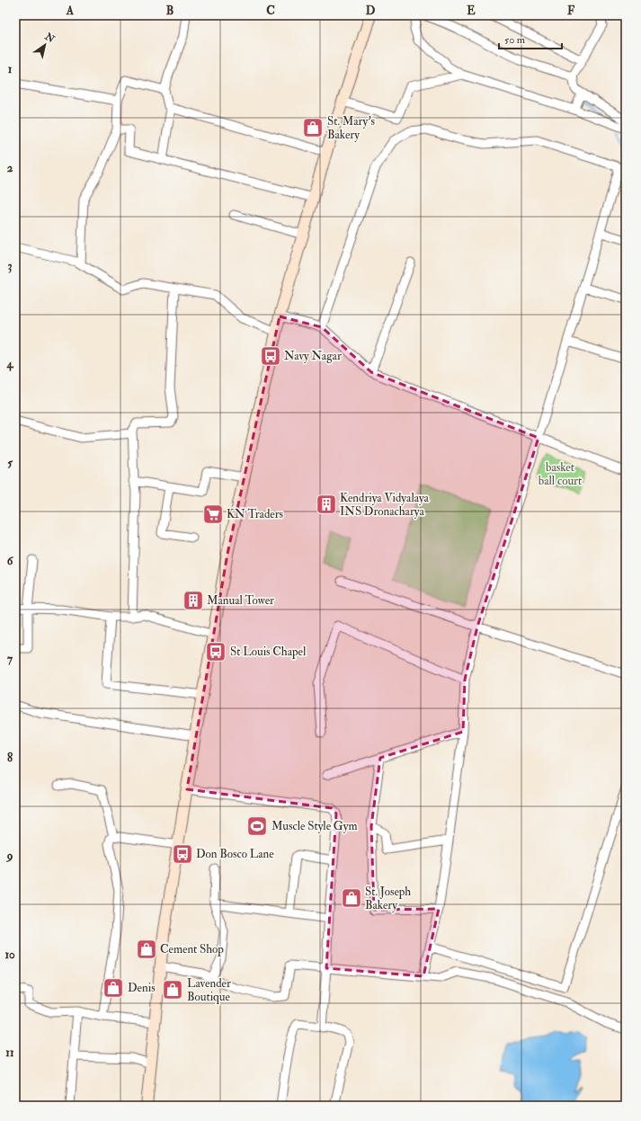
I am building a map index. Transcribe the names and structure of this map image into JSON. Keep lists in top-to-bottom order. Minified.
{"parks":["basket ball court"],"places":{"shop":["St. Mary's Bakery","St. Joseph Bakery","Cement Shop","Denis","Lavender Boutique"],"bus stop":["Navy Nagar","St Louis Chapel","Don Bosco Lane"],"building":["Kendriya Vidyalaya INS Dronacharya","Manual Tower"],"supermarket":["KN Traders"],"sports":["Muscle Style Gym"]},"scale_bar":"50 m","north":"top right","grid":{"columns":["A","B","C","D","E","F"],"rows":["1","2","3","4","5","6","7","8","9","10","11"]}}
